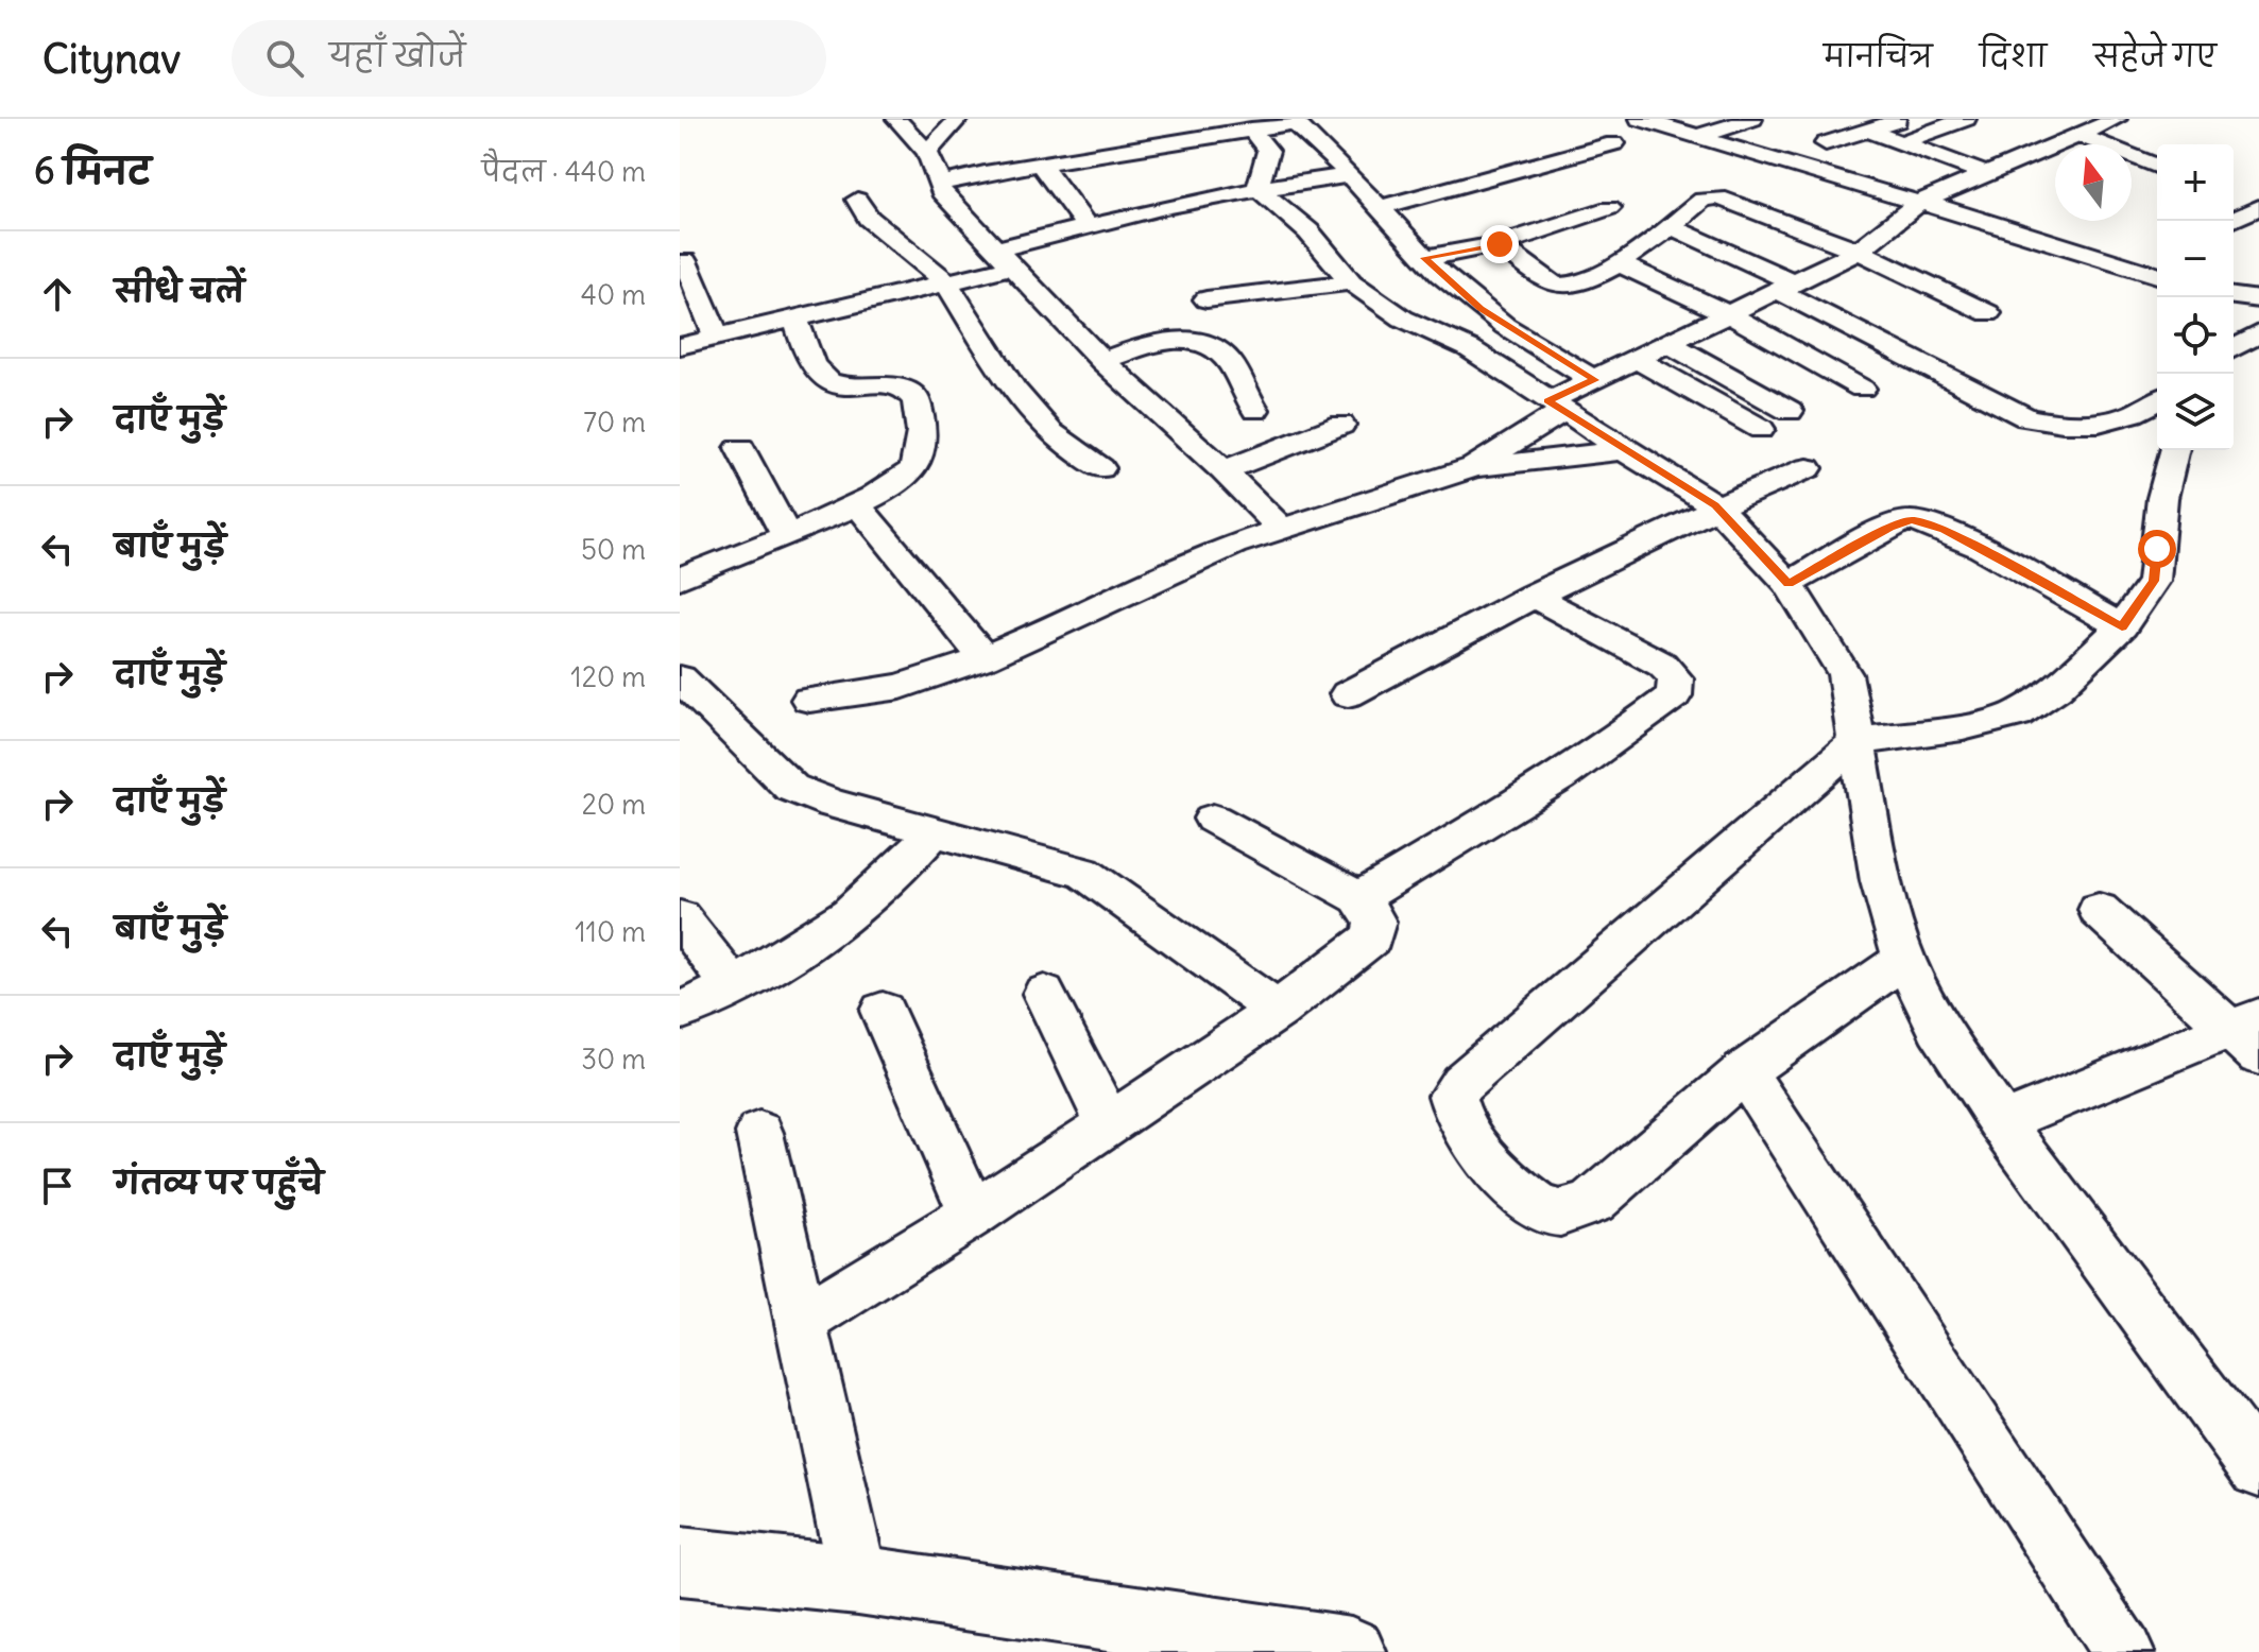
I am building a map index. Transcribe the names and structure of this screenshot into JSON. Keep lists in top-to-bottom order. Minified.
{"north":"top","page":{"header":"Citynav","search":"यहाँ खोजें","nav":["मानचित्र","दिशा","सहेजे गए"],"heading":["6 मिनट","पैदल · 440 m"],"map_buttons":["+","−"],"list":[["सीधे चलें","40 m"],["दाएँ मुड़ें","70 m"],["बाएँ मुड़ें","50 m"],["दाएँ मुड़ें","120 m"],["दाएँ मुड़ें","20 m"],["बाएँ मुड़ें","110 m"],["दाएँ मुड़ें","30 m"],"गंतव्य पर पहुँचे"]}}
